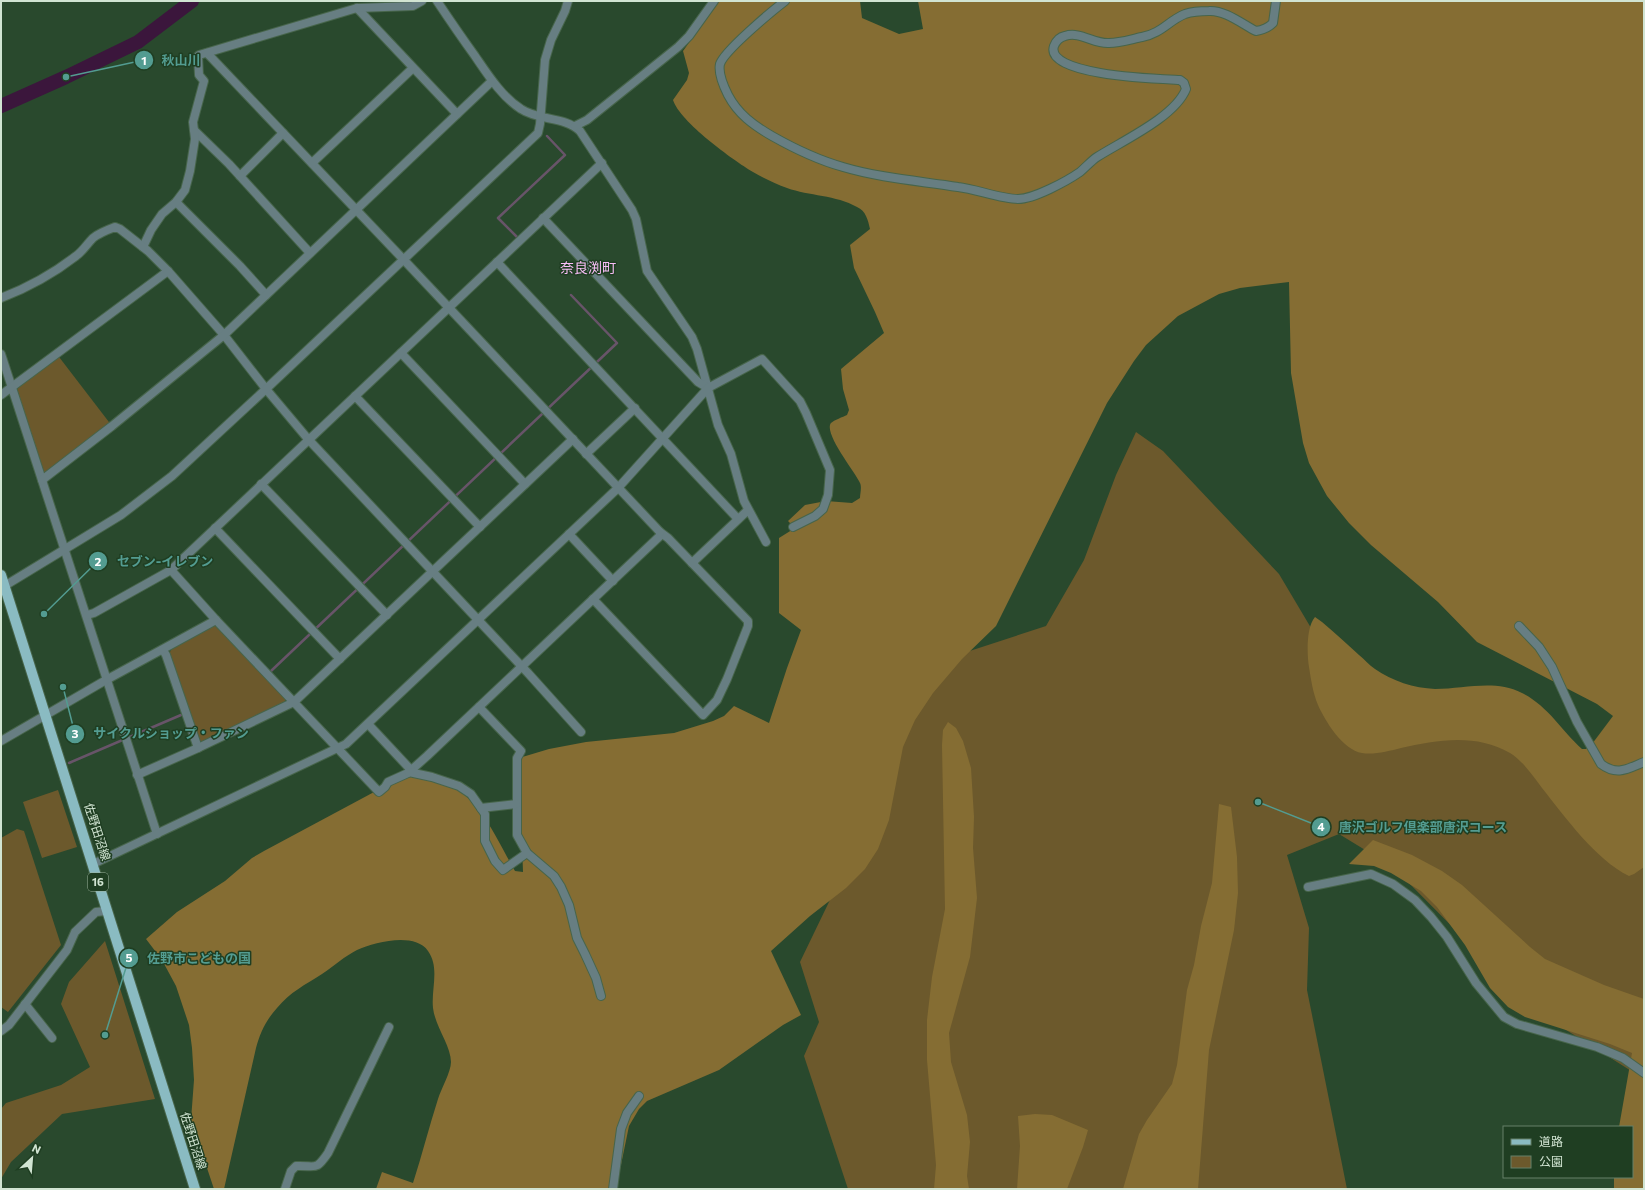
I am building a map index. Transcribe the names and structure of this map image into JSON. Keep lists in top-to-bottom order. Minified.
{"streets":{"main road":["佐野田沼線","16"]},"districts":["奈良渕町"],"places":["秋山川","セブン-イレブン","サイクルショップ・ファン","唐沢ゴルフ倶楽部唐沢コース","佐野市こどもの国"],"legend":["道路","公園"],"north":"top right"}
